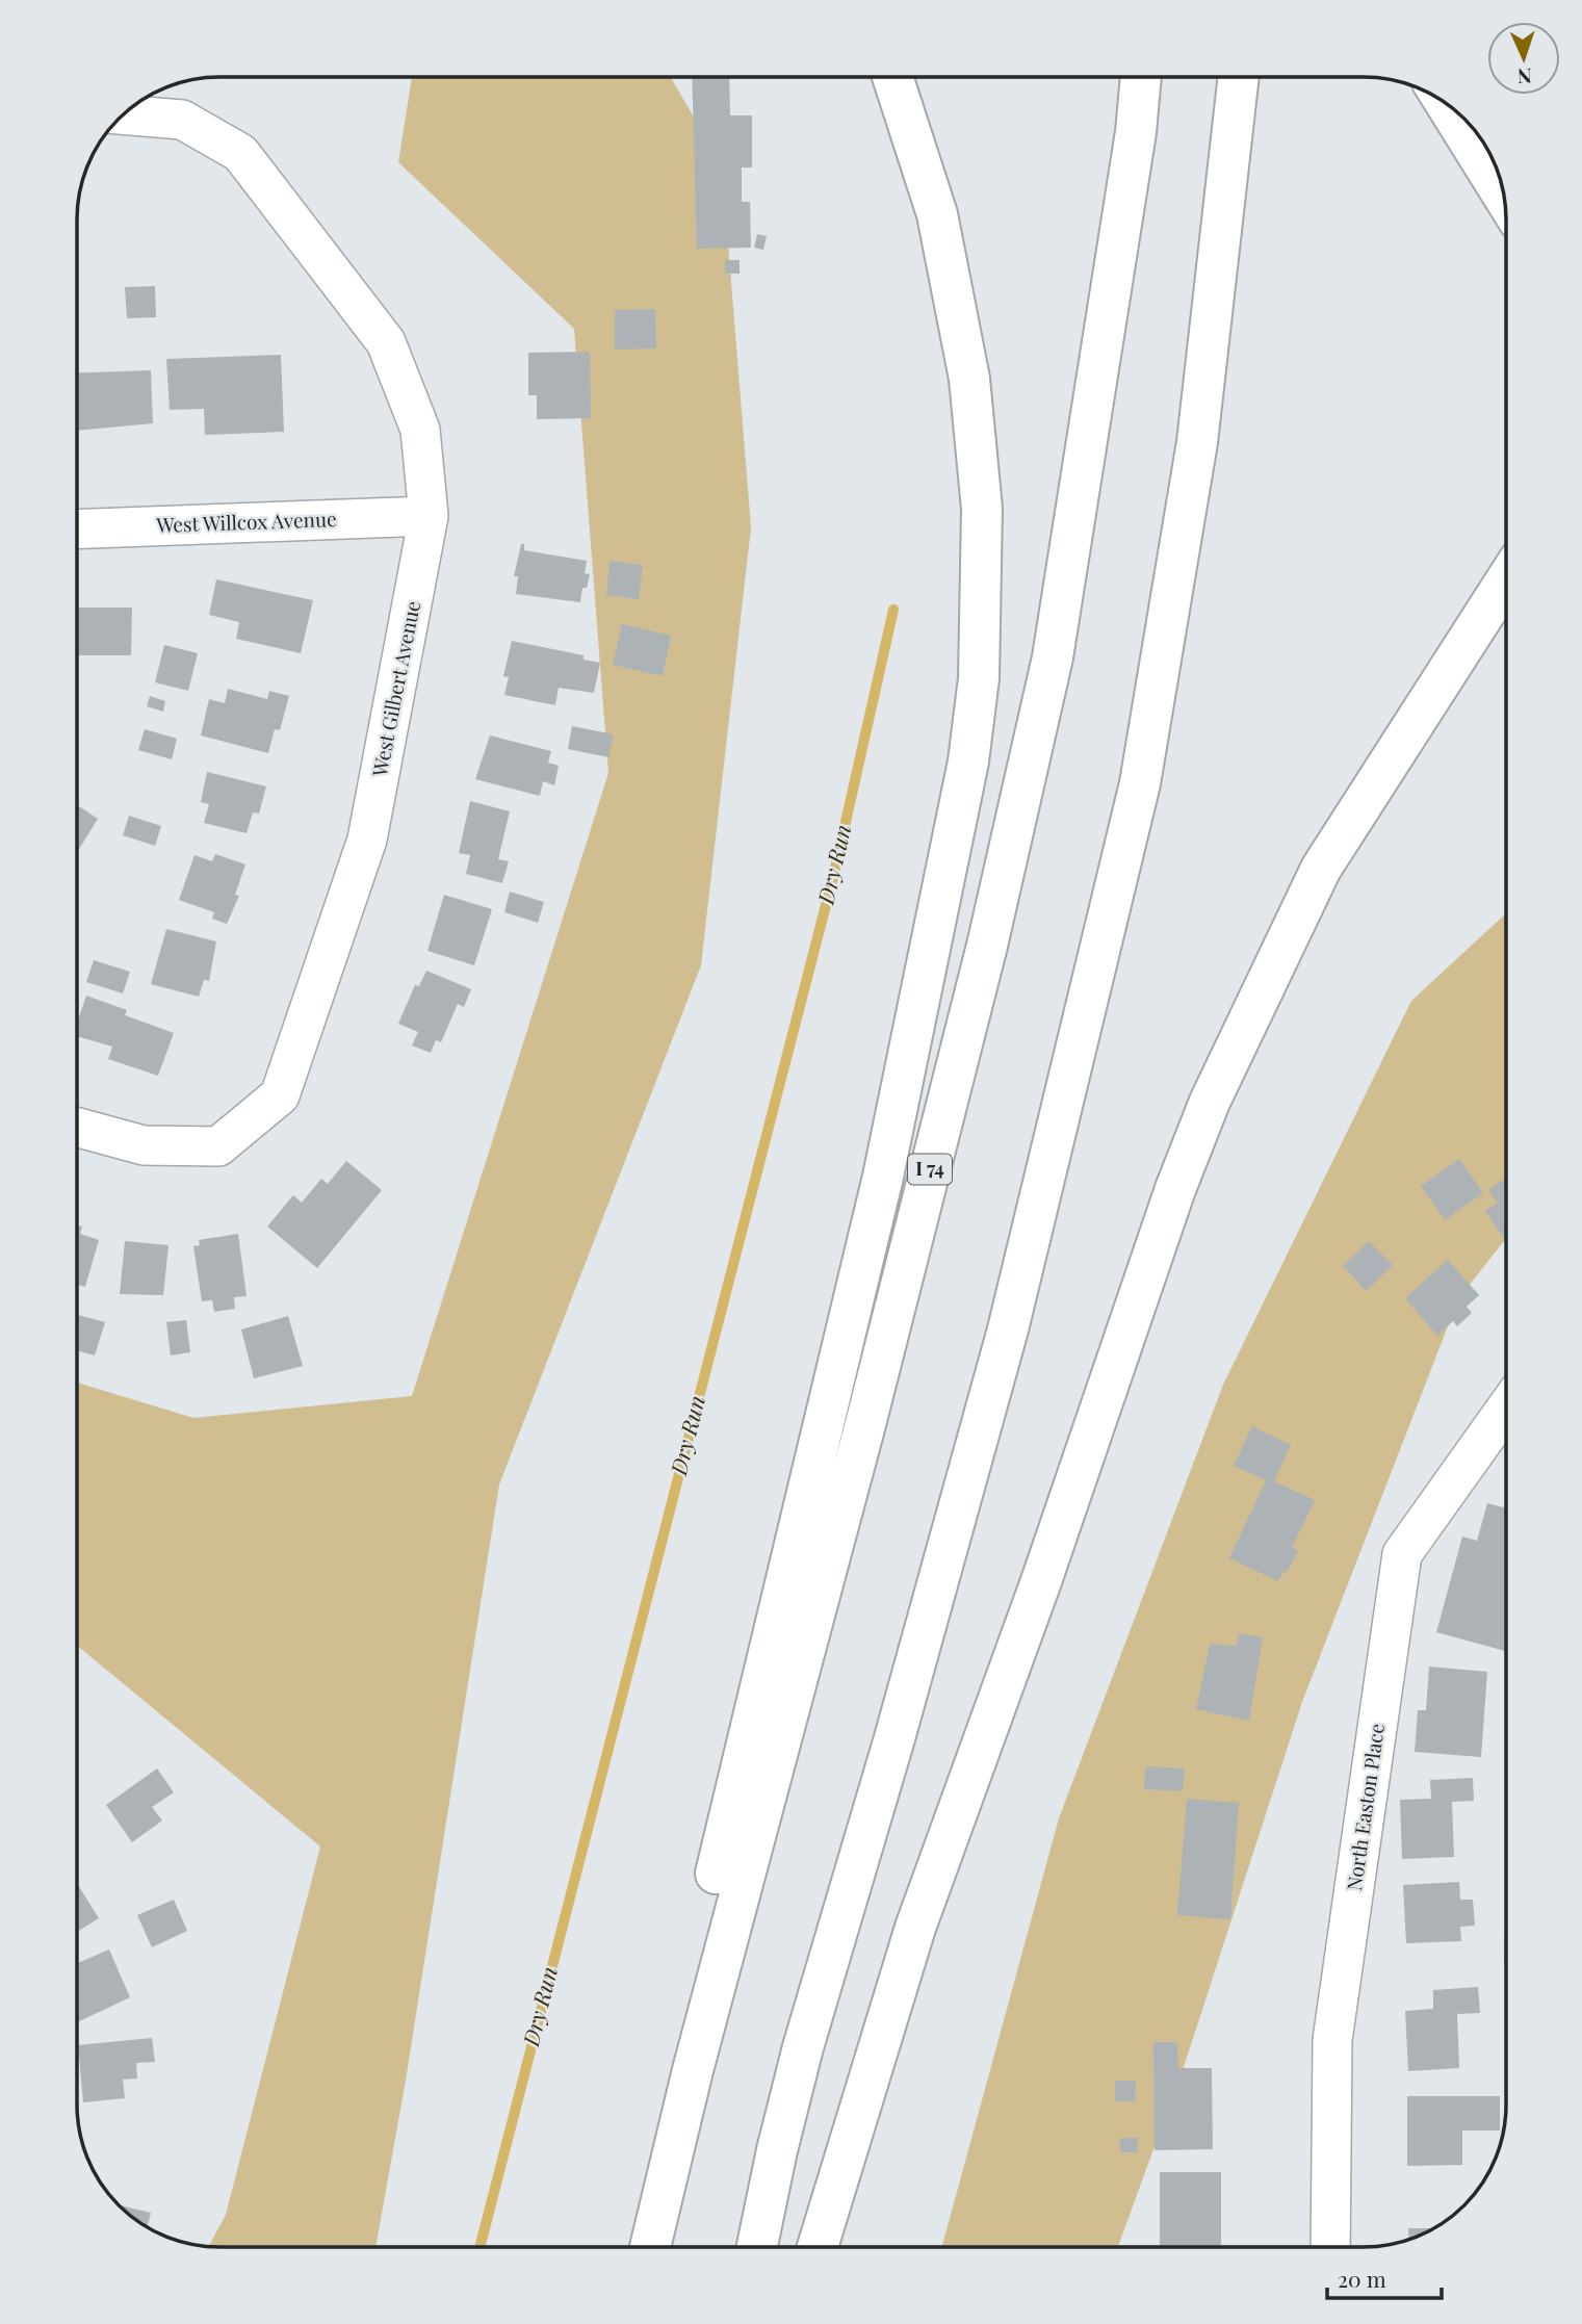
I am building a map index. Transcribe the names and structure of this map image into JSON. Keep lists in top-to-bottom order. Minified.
{"streets":{"main road":["I 74"],"street":["West Willcox Avenue","West Gilbert Avenue","North Easton Place"]},"crossings":[["West Willcox Avenue","West Gilbert Avenue"]],"water":["Dry Run"],"scale_bar":"20 m","north":"bottom"}
